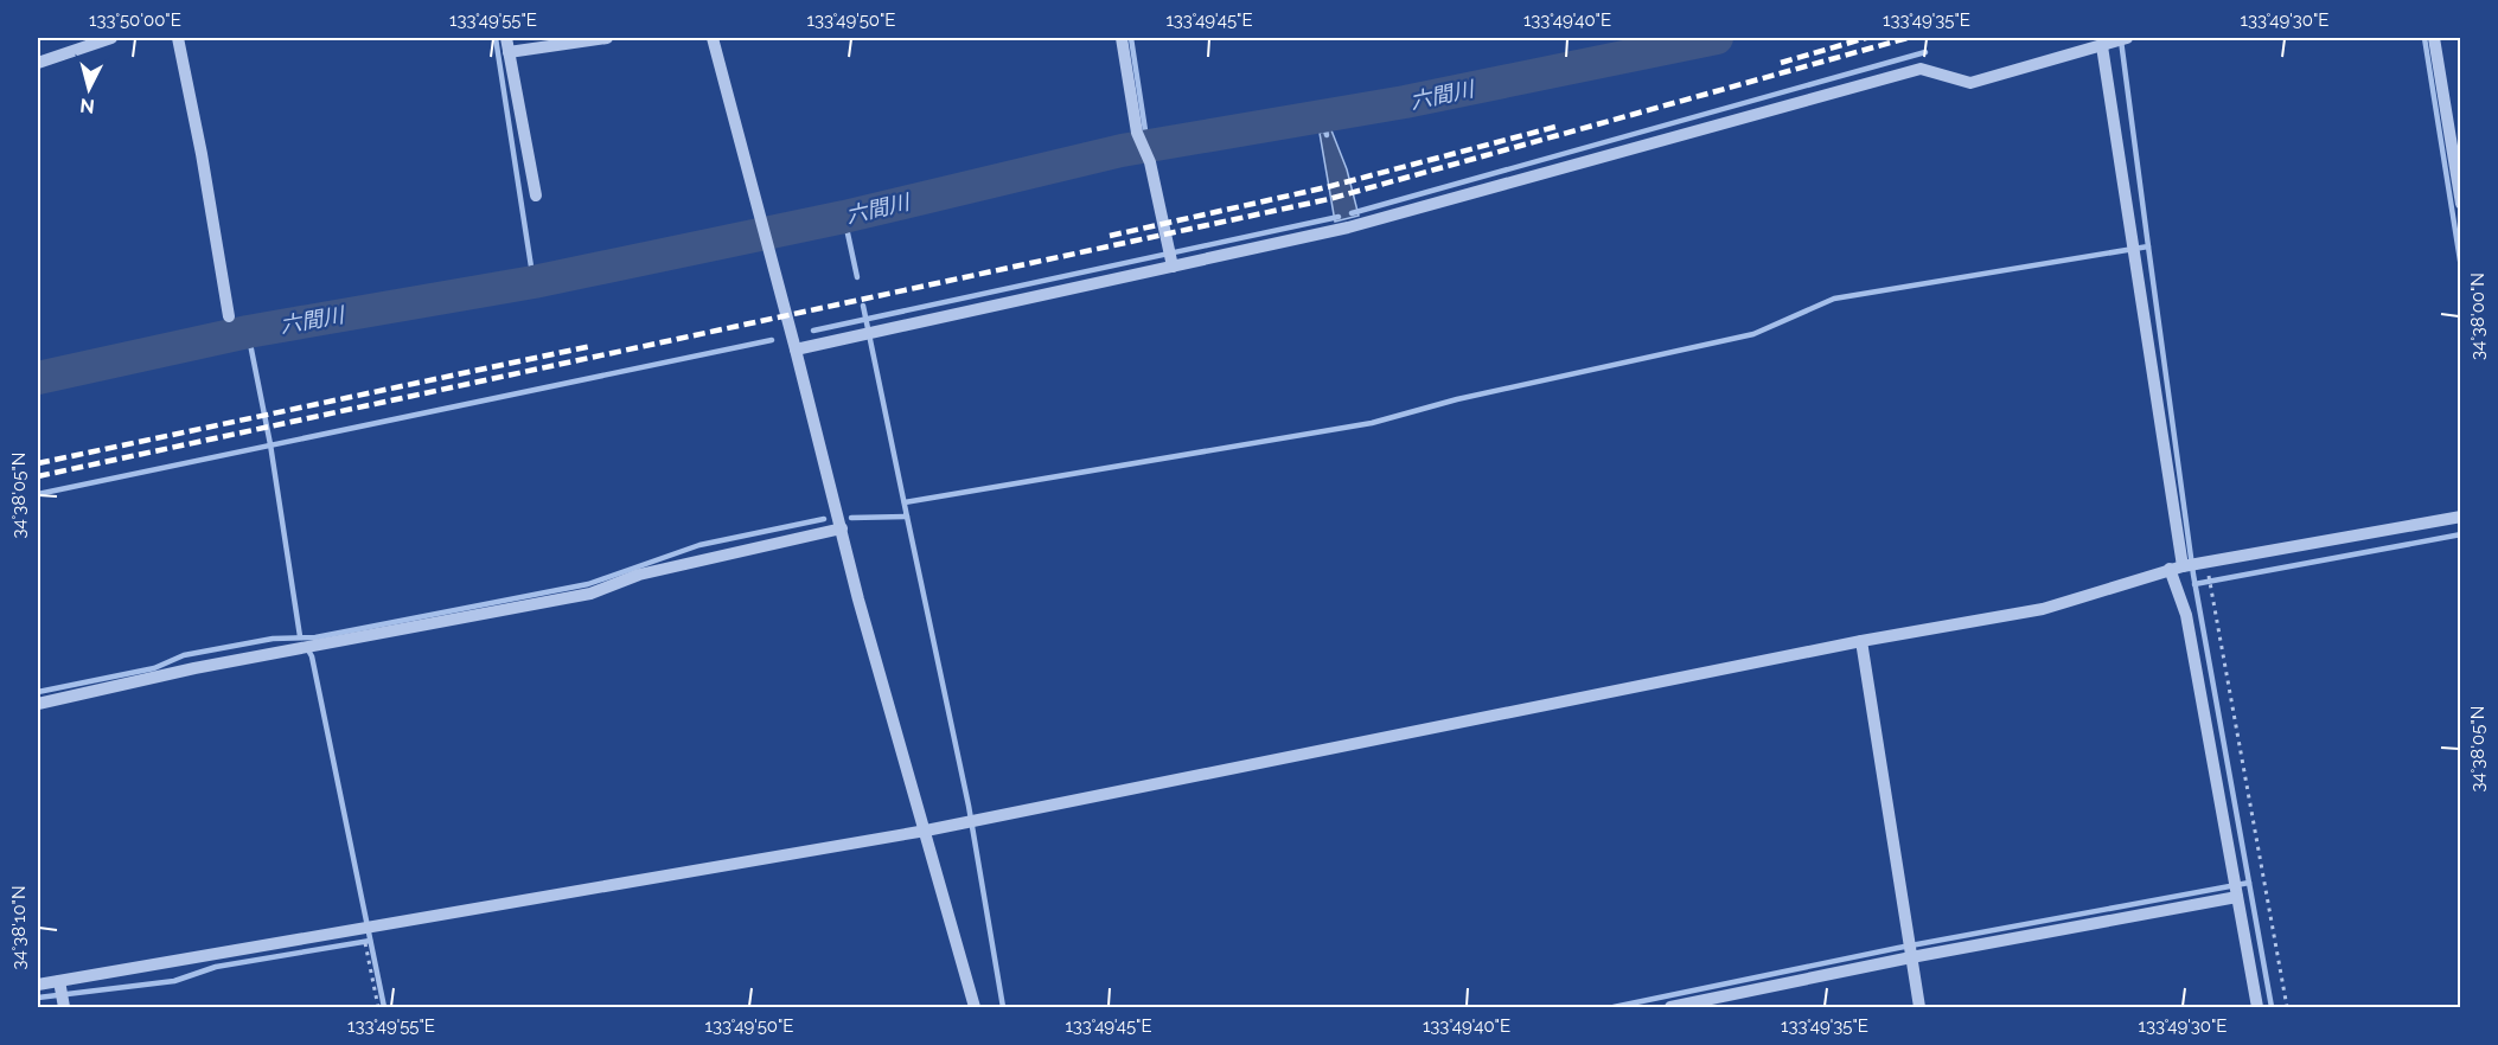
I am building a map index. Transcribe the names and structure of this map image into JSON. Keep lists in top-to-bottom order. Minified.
{"water":["六間川"],"north":"bottom","coordinates":["133°50'00\"E","133°49'55\"E","133°49'50\"E","133°49'45\"E","133°49'40\"E","133°49'35\"E","133°49'30\"E","34°38'00\"N","34°38'05\"N","34°38'10\"N"]}
